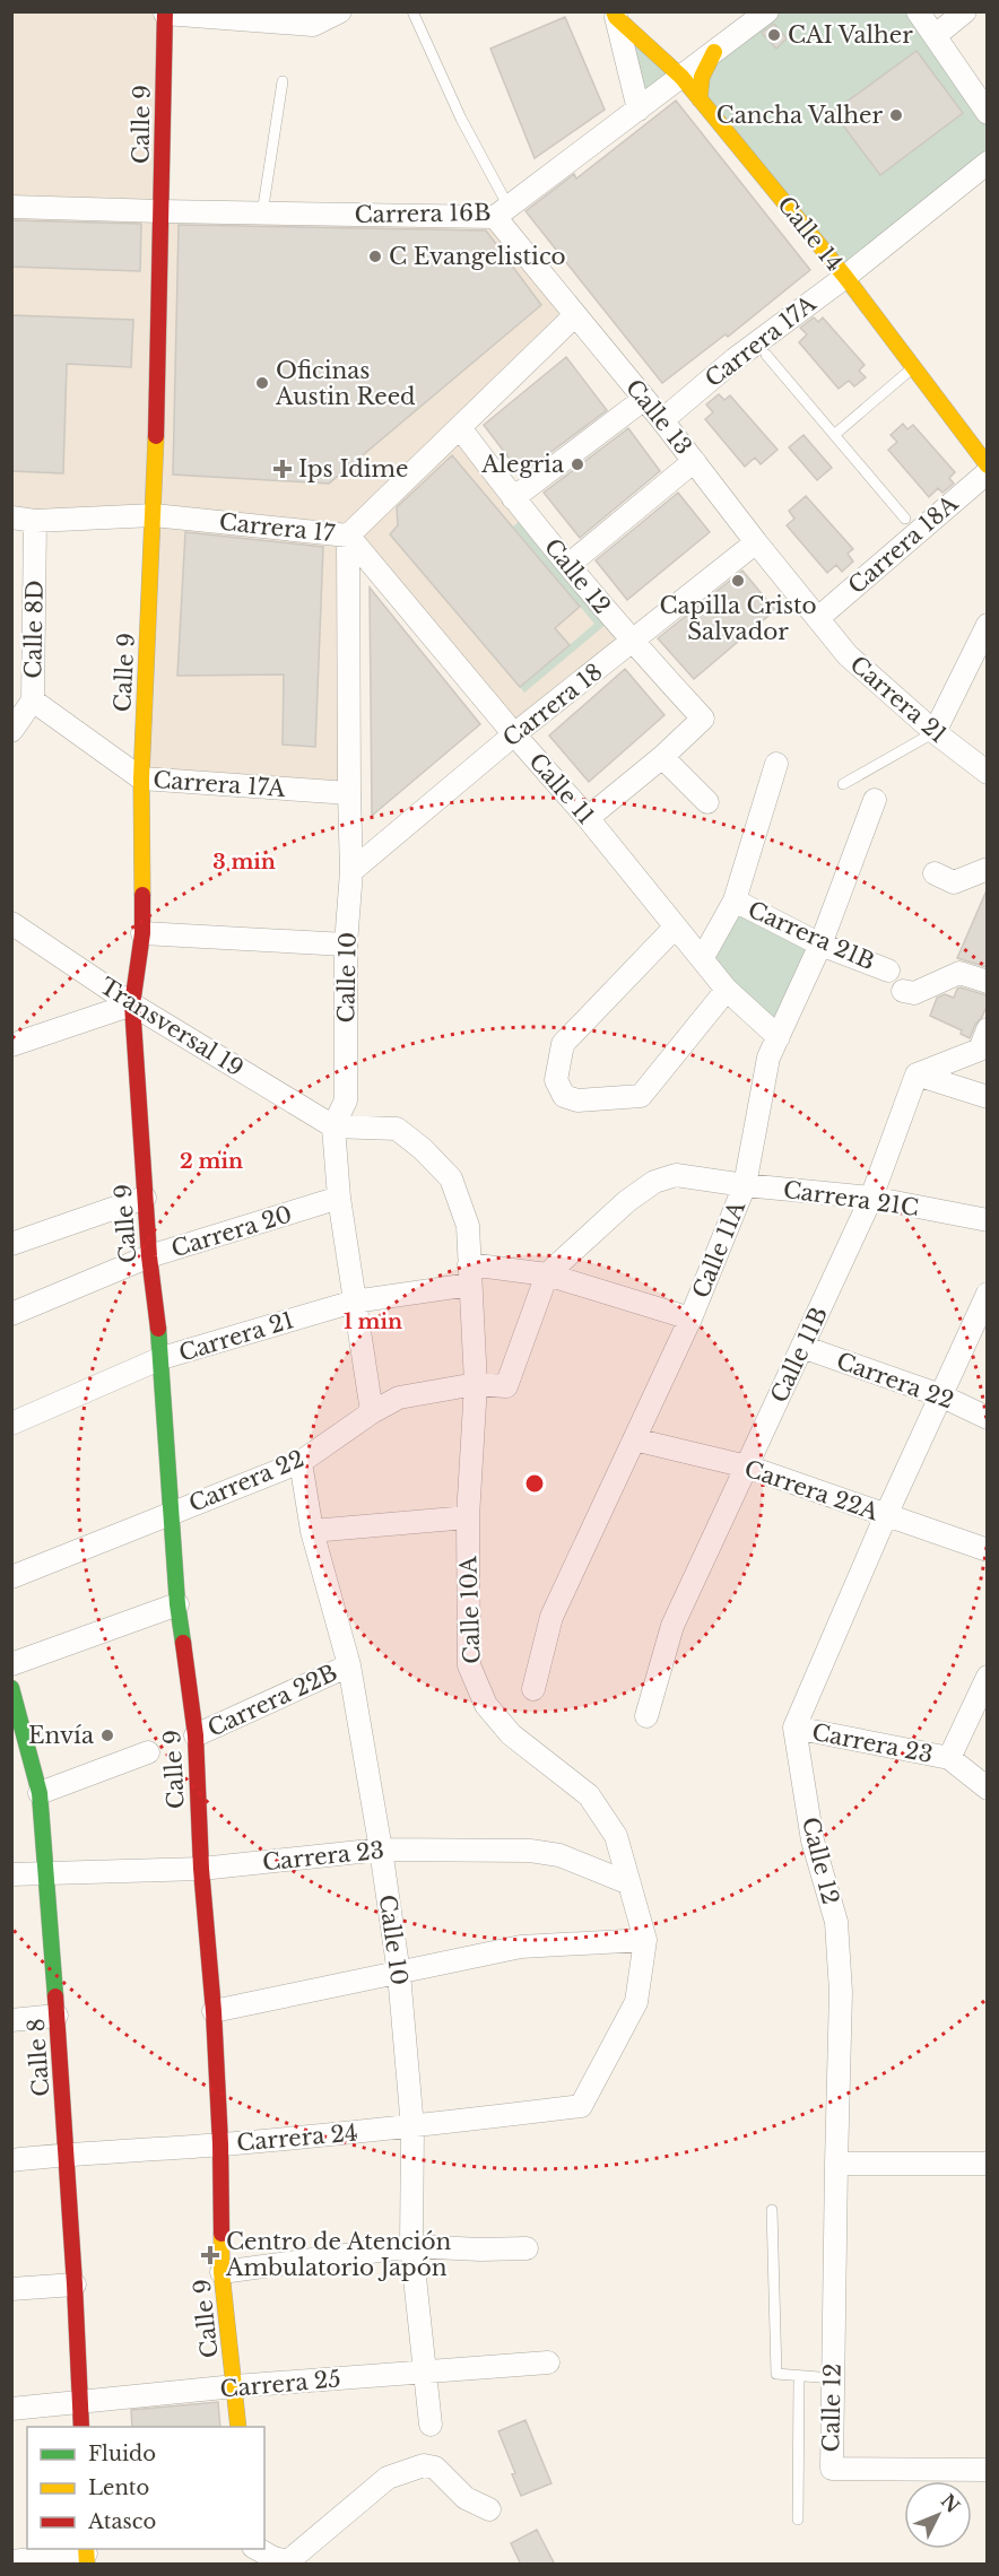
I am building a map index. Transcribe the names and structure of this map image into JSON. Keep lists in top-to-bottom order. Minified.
{"streets":{"street":["Calle 9","Carrera 16B","Calle 14","Carrera 17A","Calle 13","Carrera 17","Carrera 18A","Calle 12","Calle 8D","Carrera 21","Carrera 18","Calle 11","Carrera 21B","Calle 10","Transversal 19","Carrera 21C","Carrera 20","Calle 11A","Calle 11B","Carrera 22","Carrera 22A","Calle 10A","Carrera 22B","Carrera 23","Calle 8","Carrera 24","Carrera 25"]},"crossings":[["Calle 9","Carrera 16B"],["Calle 9","Carrera 17A"],["Calle 9","Carrera 17"],["Calle 9","Carrera 21"],["Calle 9","Transversal 19"],["Calle 9","Carrera 20"],["Calle 9","Carrera 22"],["Calle 9","Carrera 22B"],["Calle 9","Carrera 23"],["Calle 9","Carrera 24"],["Calle 9","Carrera 25"],["Carrera 16B","Calle 14"],["Carrera 16B","Calle 13"],["Calle 14","Carrera 17A"],["Carrera 17A","Calle 13"],["Carrera 17A","Calle 8D"],["Carrera 17A","Calle 10"],["Calle 13","Carrera 17"],["Calle 13","Carrera 18A"],["Calle 13","Carrera 21"],["Calle 13","Carrera 18"],["Carrera 17","Calle 12"],["Carrera 17","Calle 8D"],["Carrera 17","Calle 11"],["Carrera 17","Calle 10"],["Carrera 18A","Carrera 21"],["Calle 12","Carrera 18"],["Calle 12","Carrera 23"],["Carrera 21","Calle 10"],["Carrera 21","Calle 10A"],["Carrera 18","Calle 11"],["Carrera 18","Calle 10"],["Calle 11","Calle 10"],["Calle 11","Calle 11A"],["Carrera 21B","Calle 11A"],["Calle 10","Transversal 19"],["Calle 10","Carrera 20"],["Calle 10","Carrera 22"],["Calle 10","Calle 10A"],["Calle 10","Carrera 22B"],["Calle 10","Carrera 23"],["Calle 10","Carrera 24"],["Calle 10","Carrera 25"],["Transversal 19","Calle 10A"],["Carrera 21C","Calle 11A"],["Carrera 21C","Calle 11B"],["Calle 11A","Carrera 22A"],["Calle 11B","Carrera 22"],["Calle 11B","Carrera 22A"],["Carrera 22","Calle 10A"],["Calle 10A","Carrera 23"],["Calle 10A","Carrera 24"],["Carrera 23","Calle 8"],["Calle 8","Carrera 24"],["Calle 8","Carrera 25"]],"places":{"other":["CAI Valher","Cancha Valher","C Evangelistico","Oficinas Austin Reed","Alegria","Capilla Cristo Salvador","Envía"],"health":["Ips Idime","Centro de Atención Ambulatorio Japón"]},"legend":["Fluido","Lento","Atasco"],"north":"top right","rings":["3 min","2 min","1 min"]}
